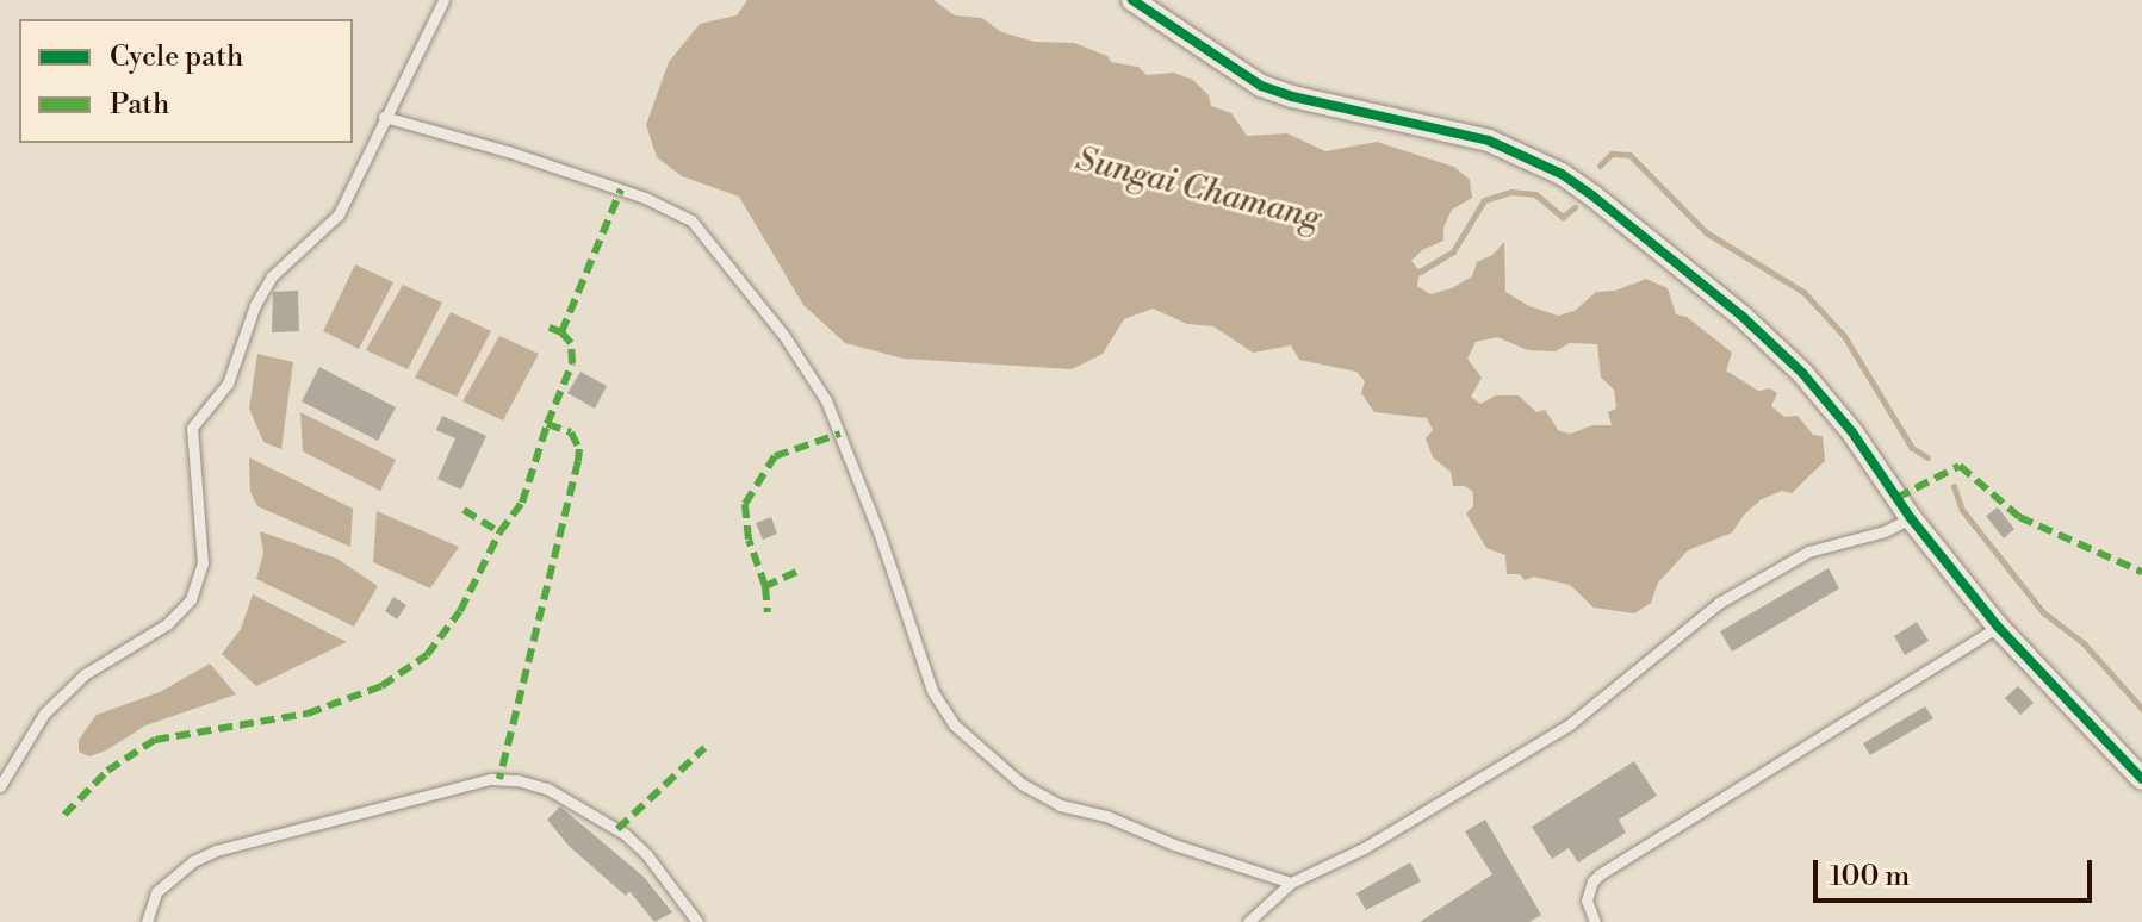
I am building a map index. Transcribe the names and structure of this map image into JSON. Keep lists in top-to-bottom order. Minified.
{"water":["Sungai Chamang"],"legend":["Cycle path","Path"],"scale_bar":"100 m"}
